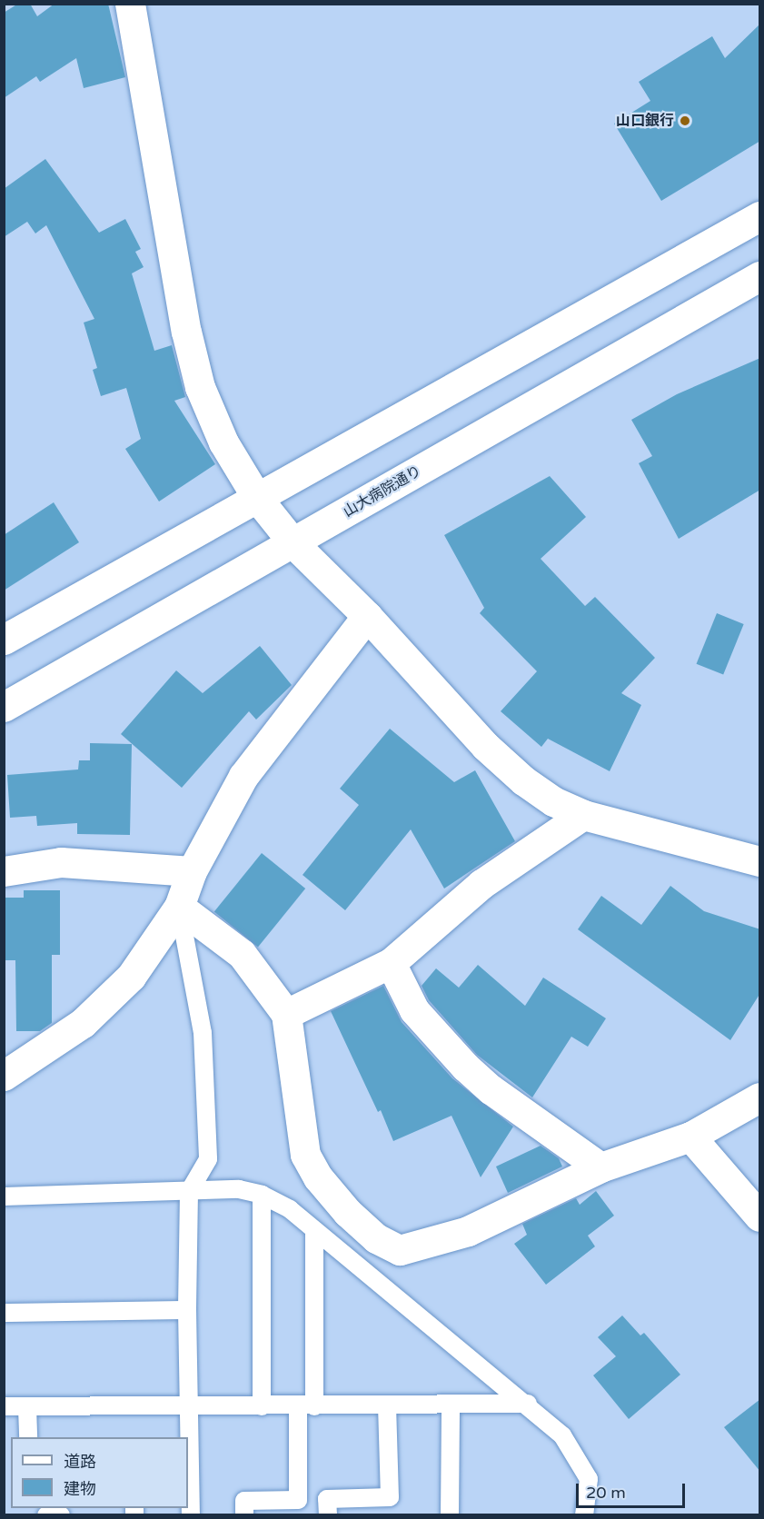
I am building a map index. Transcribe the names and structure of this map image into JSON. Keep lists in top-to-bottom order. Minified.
{"streets":{"street":["山大病院通り"]},"places":["山口銀行"],"legend":["道路","建物"],"scale_bar":"20 m"}
